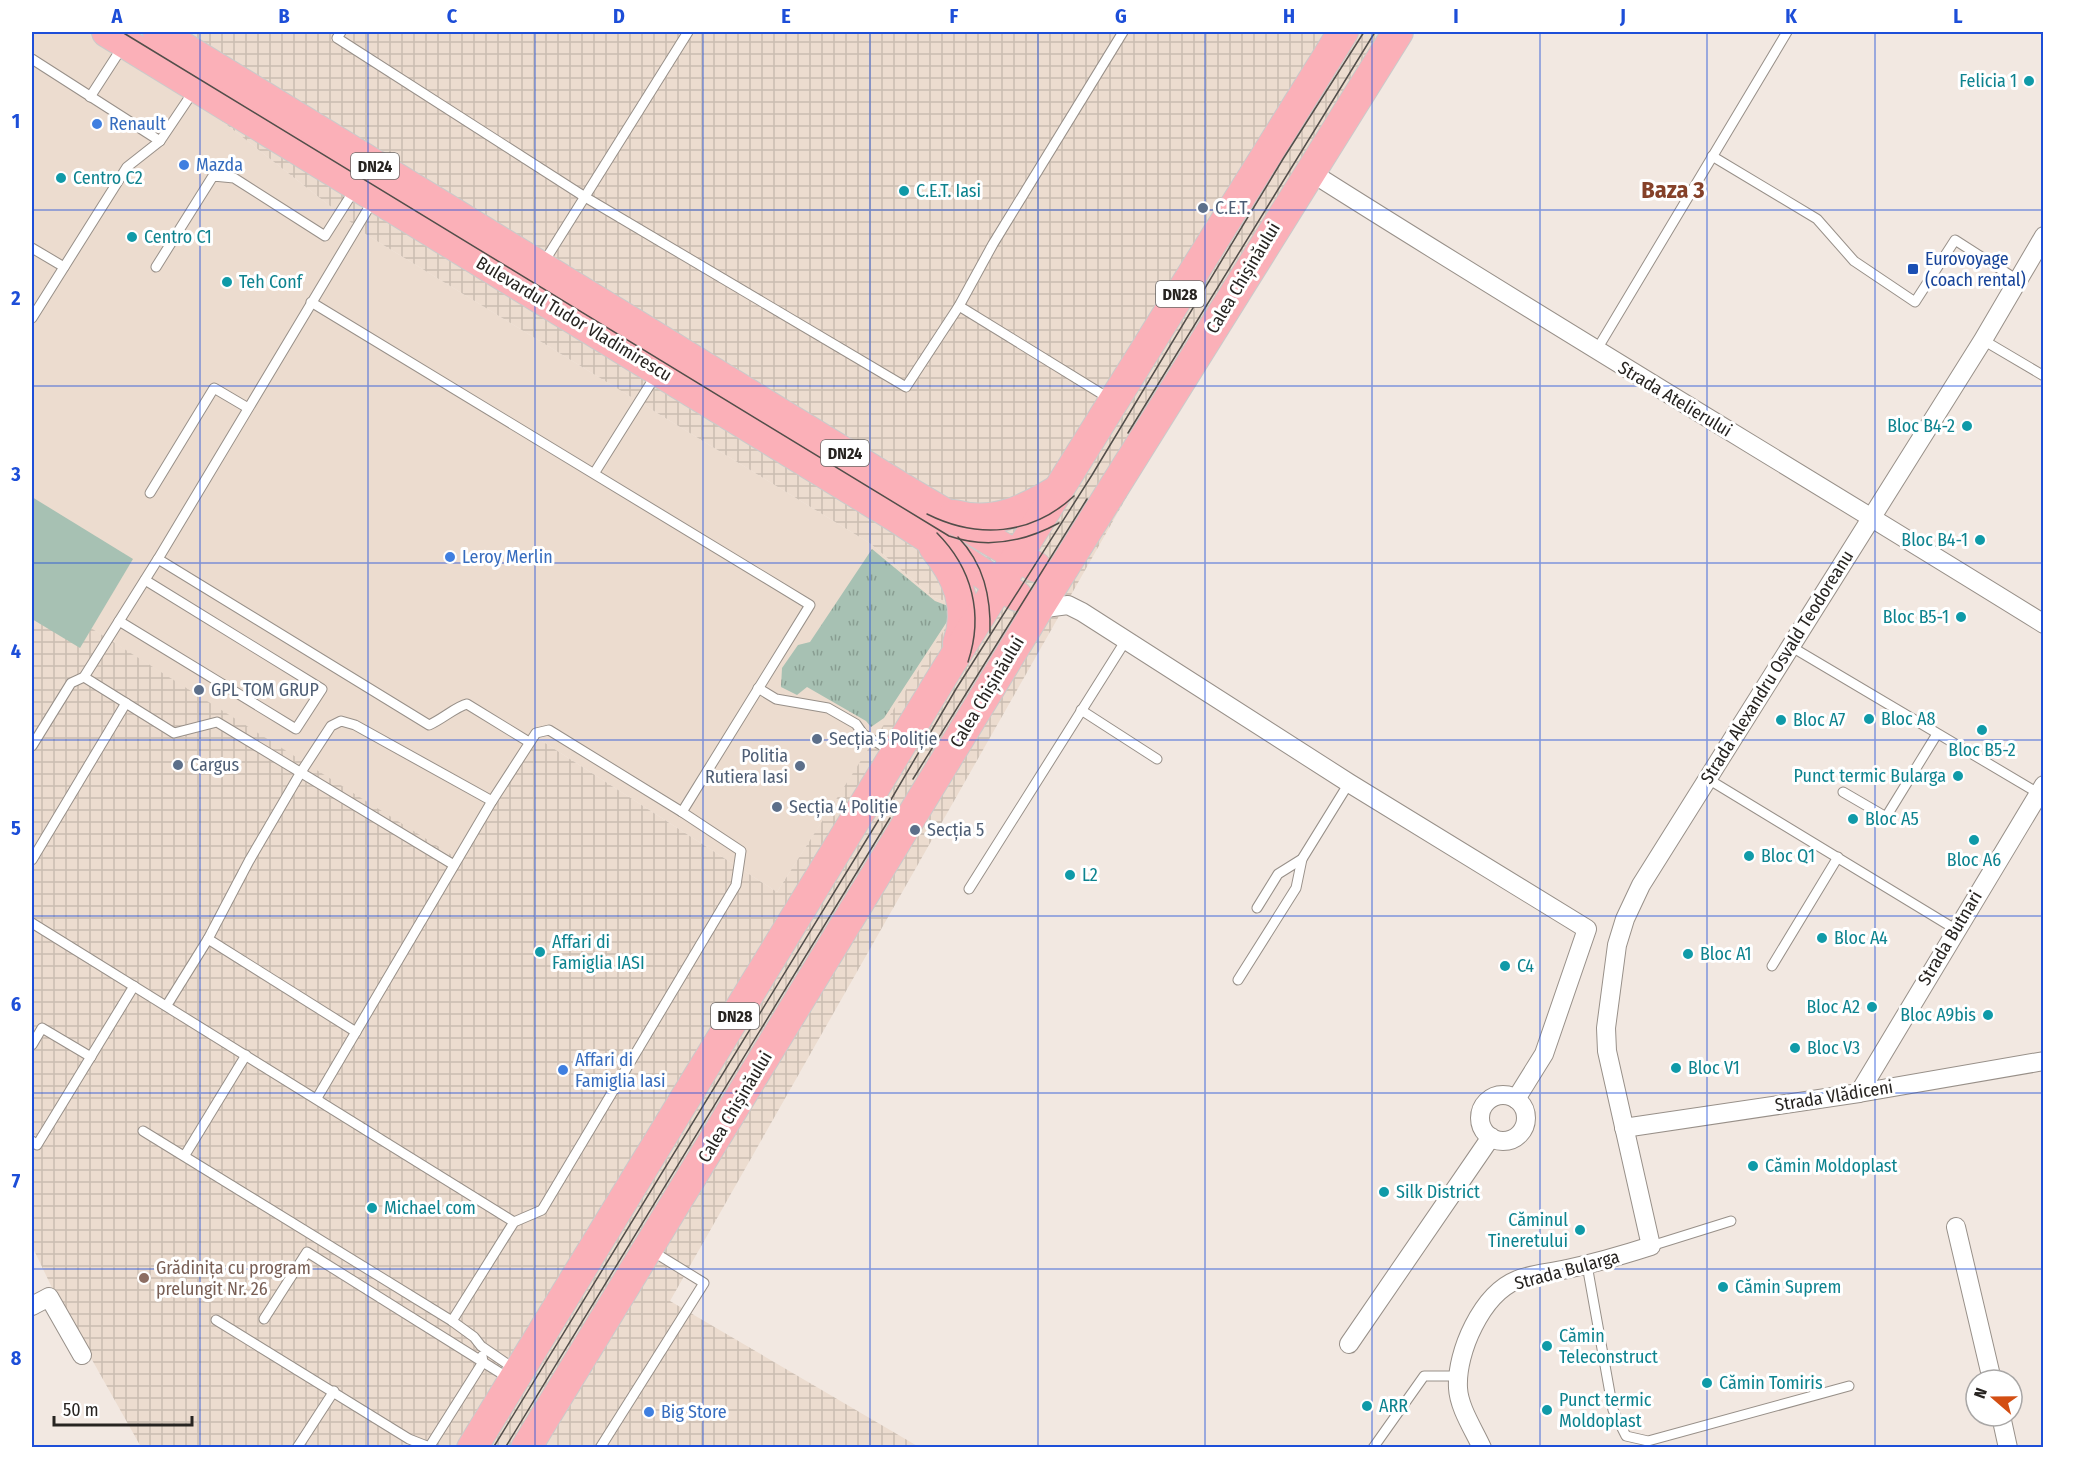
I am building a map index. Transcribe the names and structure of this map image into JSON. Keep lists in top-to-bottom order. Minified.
{"streets":{"main road":["DN24","Calea Chișinăului","DN28","Bulevardul Tudor Vladimirescu"],"street":["Strada Atelierului","Strada Alexandru Osvald Teodoreanu","Strada Butnari","Strada Vlădiceni","Strada Bularga"]},"crossings":[["Calea Chișinăului","Bulevardul Tudor Vladimirescu"],["Calea Chișinăului","Strada Atelierului"],["DN28","Bulevardul Tudor Vladimirescu"],["Strada Atelierului","Strada Alexandru Osvald Teodoreanu"],["Strada Alexandru Osvald Teodoreanu","Strada Vlădiceni"],["Strada Butnari","Strada Vlădiceni"]],"districts":["Baza 3"],"places":{"other":["Felicia 1","Renault","Mazda","Centro C2","C.E.T. Iasi","C.E.T.","Centro C1","Teh Conf","Bloc B4-2","Bloc B4-1","Leroy Merlin","Bloc B5-1","GPL TOM GRUP","Bloc A8","Bloc A7","Bloc B5-2","Secția 5 Poliție","Cargus","Politia Rutiera Iasi","Punct termic Bularga","Secția 4 Poliție","Bloc A5","Secția 5","Bloc A6","Bloc Q1","L2","Bloc A4","Affari di Famiglia IASI","Bloc A1","C4","Bloc A2","Bloc A9bis","Bloc V3","Bloc V1","Affari di Famiglia Iasi","Cămin Moldoplast","Silk District","Michael com","Căminul Tineretului","Grădinița cu program prelungit Nr. 26","Cămin Suprem","Cămin Teleconstruct","Cămin Tomiris","ARR","Punct termic Moldoplast","Big Store"],"transit":["Eurovoyage (coach rental)"]},"scale_bar":"50 m","north":"left","grid":{"columns":["A","B","C","D","E","F","G","H","I","J","K","L"],"rows":["1","2","3","4","5","6","7","8"]}}
